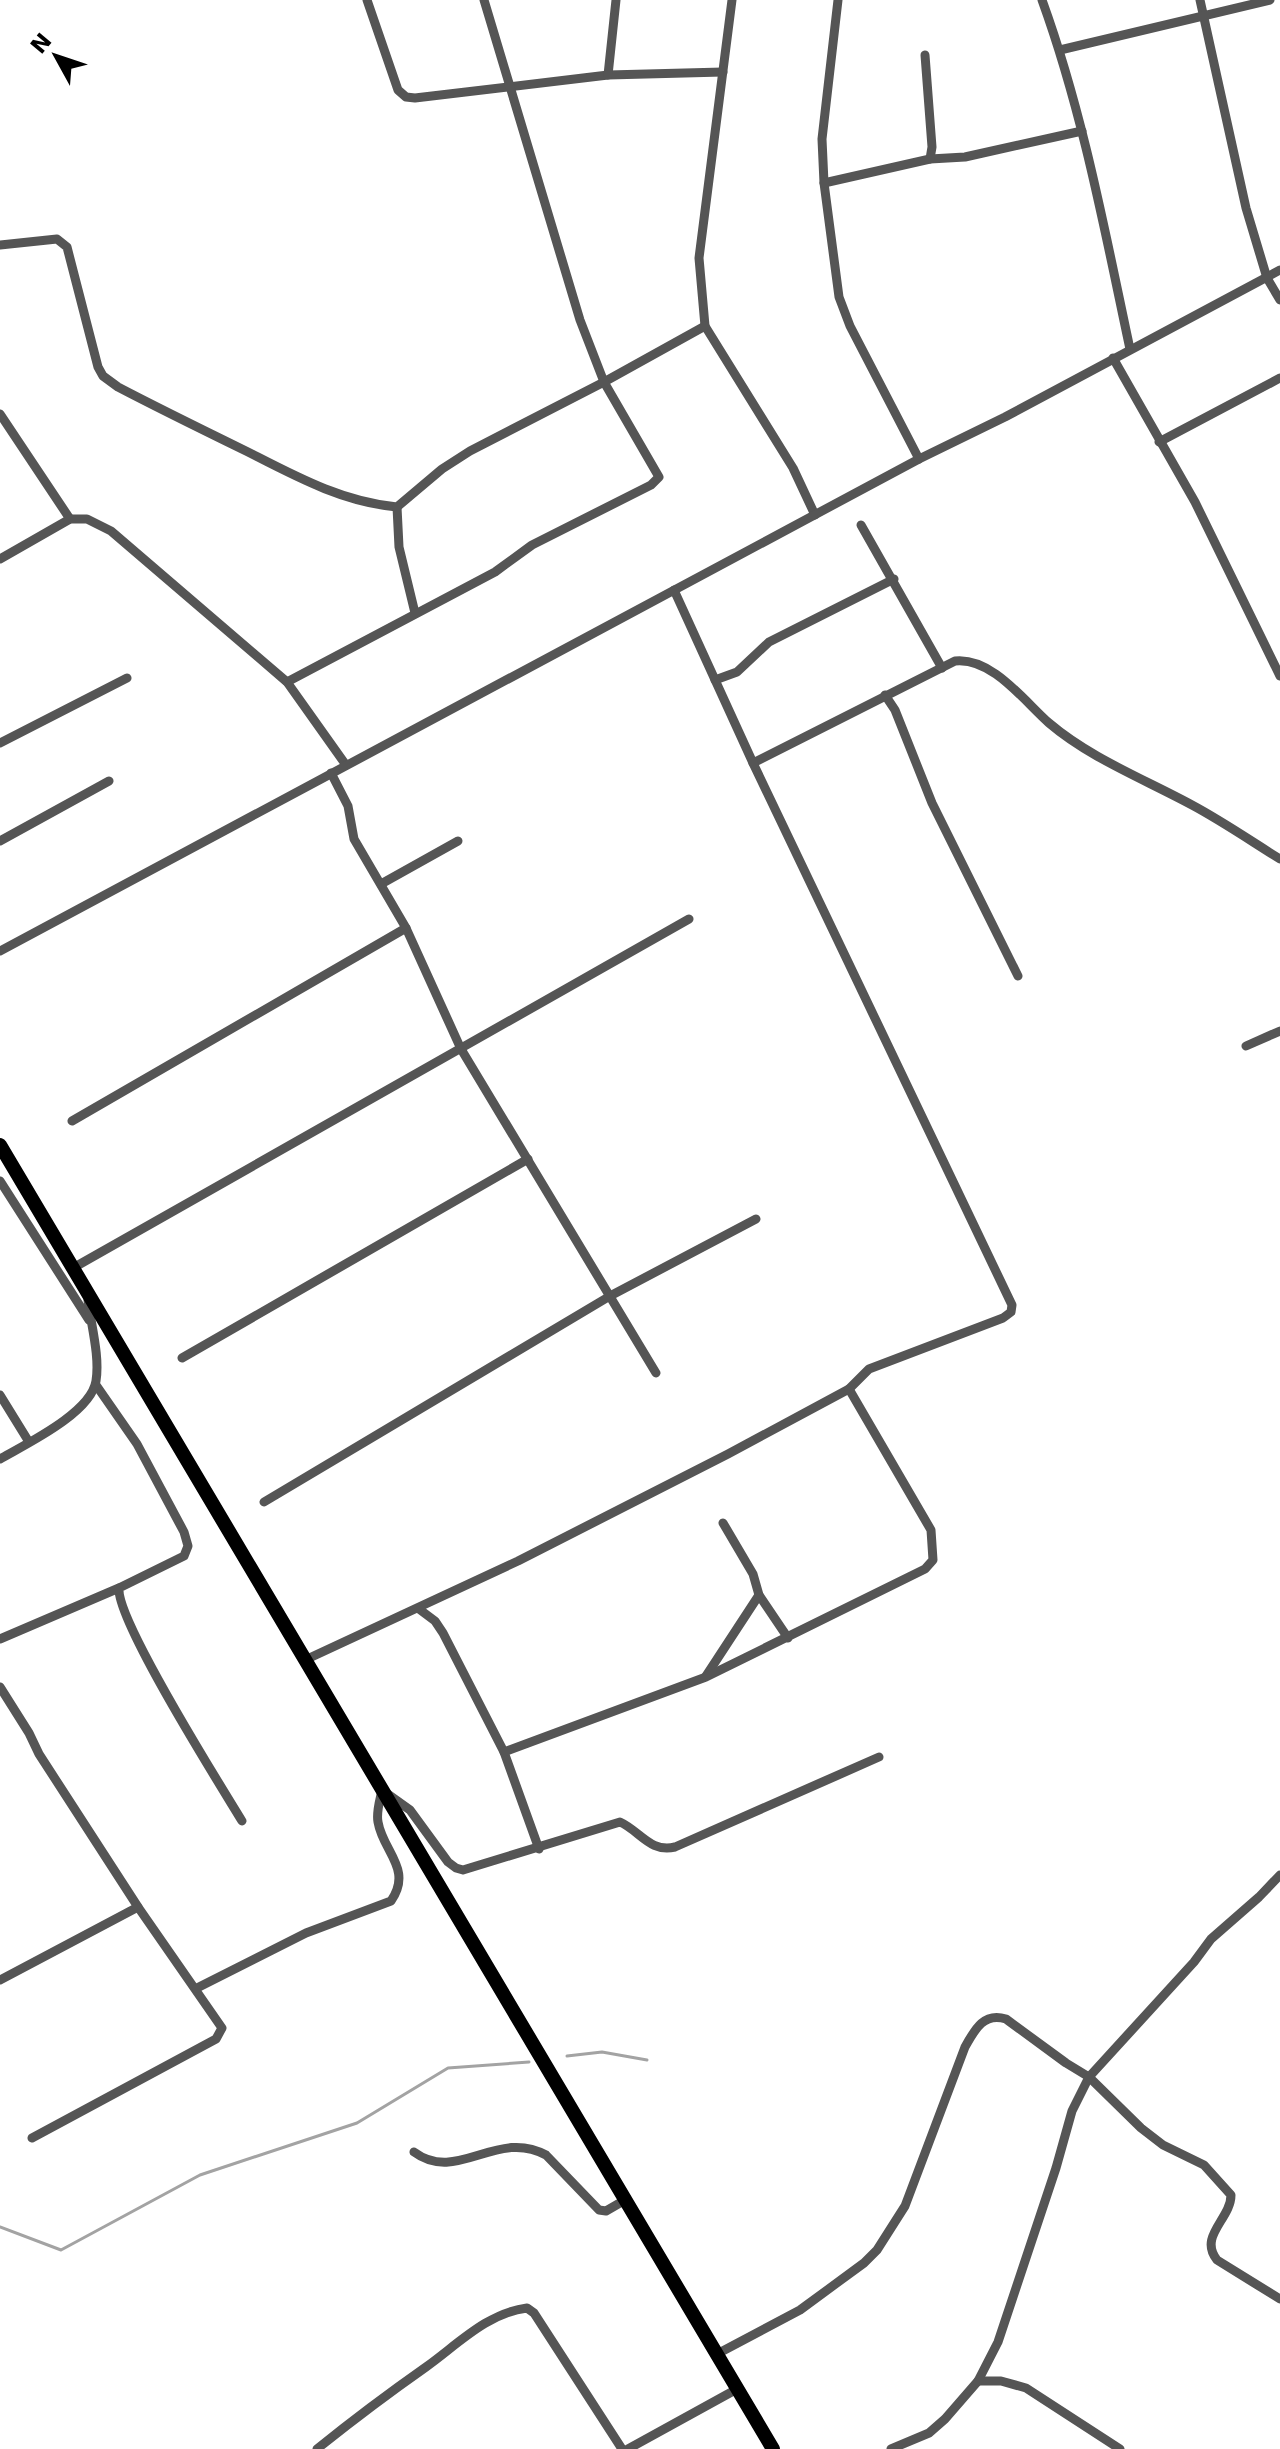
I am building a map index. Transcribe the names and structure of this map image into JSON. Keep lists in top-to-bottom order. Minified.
{"north":"top left"}
